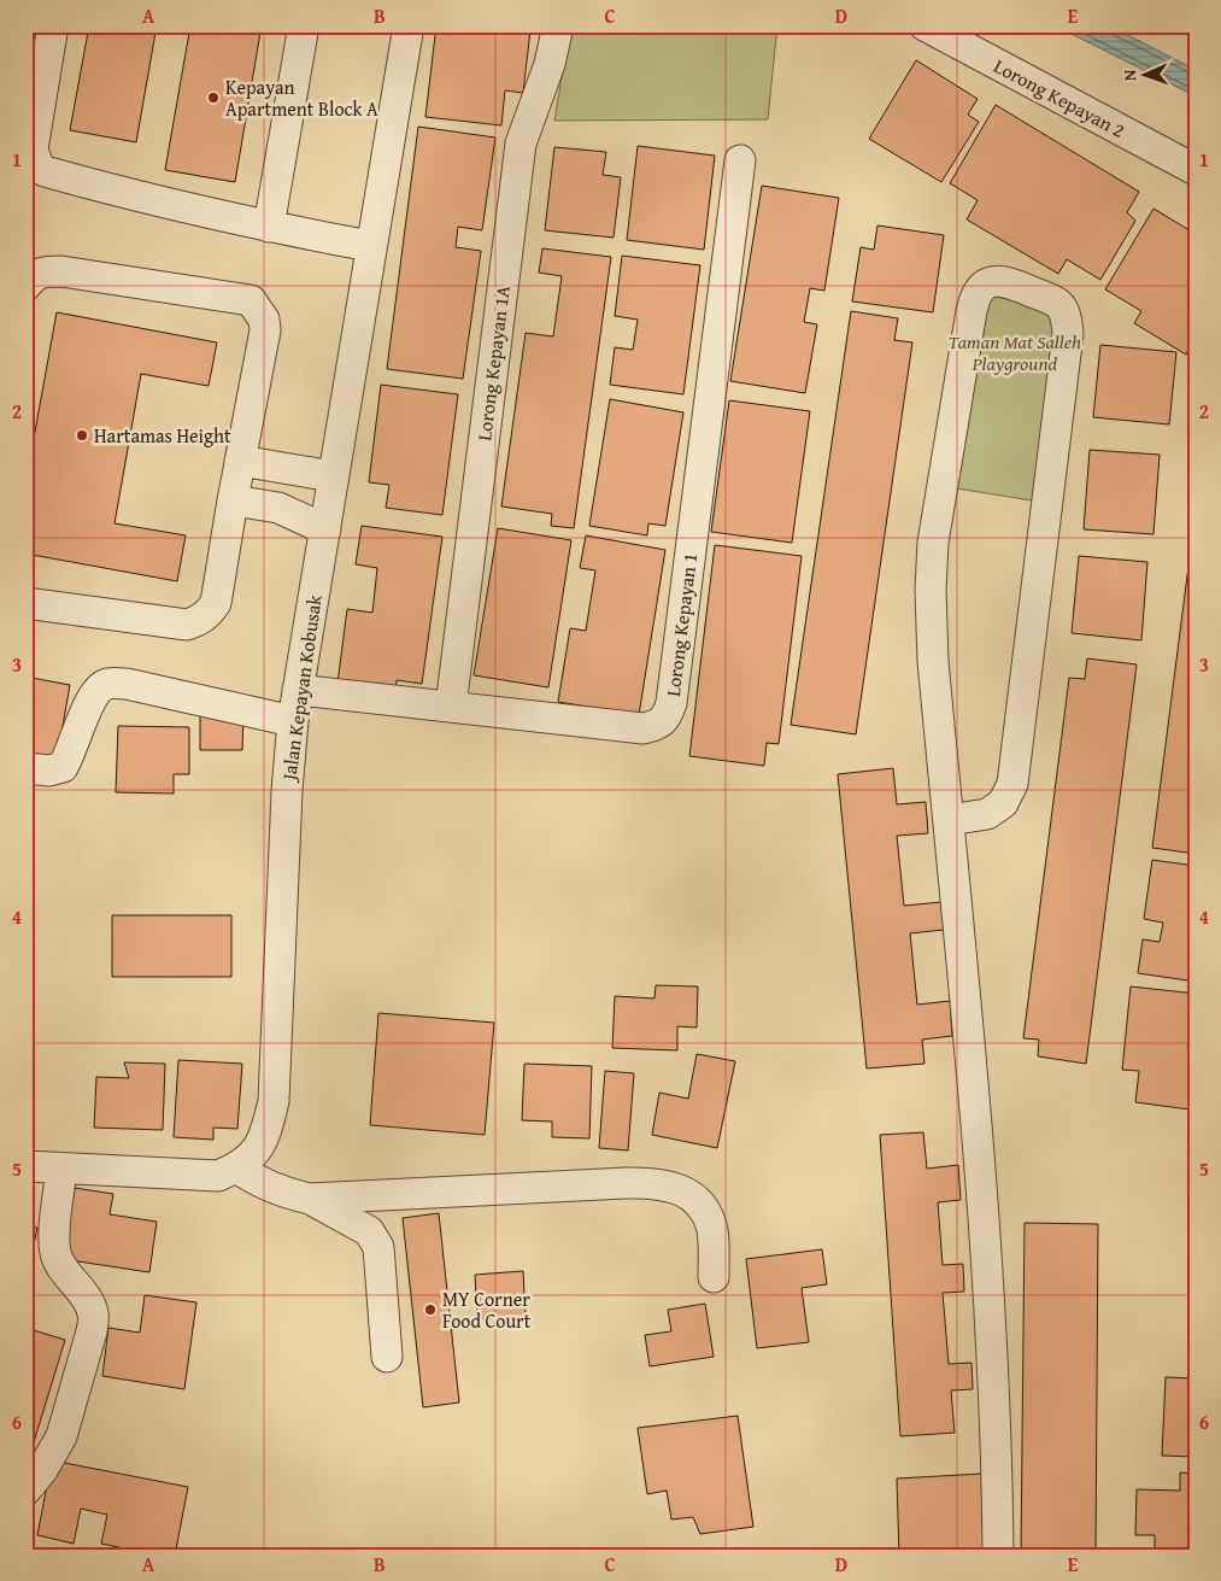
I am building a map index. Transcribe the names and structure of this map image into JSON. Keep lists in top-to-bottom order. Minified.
{"streets":{"street":["Lorong Kepayan 2","Lorong Kepayan 1A","Lorong Kepayan 1","Jalan Kepayan Kobusak"]},"crossings":[["Lorong Kepayan 1A","Lorong Kepayan 1"],["Lorong Kepayan 1","Jalan Kepayan Kobusak"]],"parks":["Taman Mat Salleh Playground"],"places":["Kepayan Apartment Block A","Hartamas Height","MY Corner Food Court"],"north":"left","grid":{"columns":["A","B","C","D","E"],"rows":["1","2","3","4","5","6"]}}
